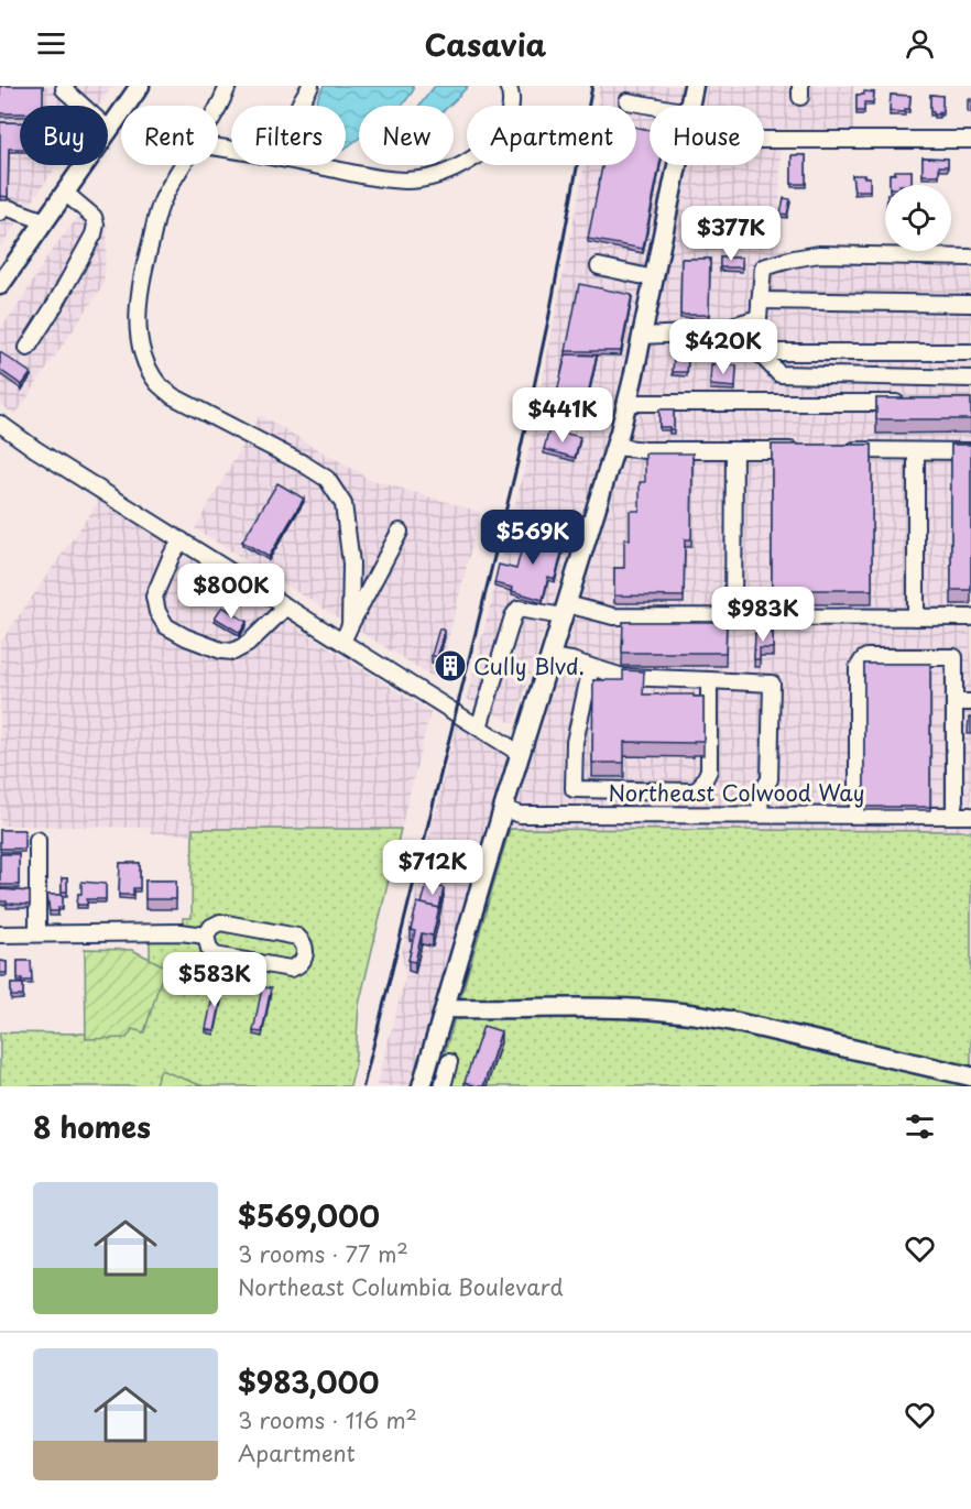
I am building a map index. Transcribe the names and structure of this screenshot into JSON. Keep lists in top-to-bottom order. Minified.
{"streets":{"street":["Northeast Colwood Way"]},"places":{"building":["Cully Blvd."]},"page":{"header":"Casavia","chip":["Buy","Rent","Filters","New","Apartment","House"],"price":["$377K","$420K","$441K","$569K","$800K","$983K","$712K","$583K"],"heading":"8 homes","list":[{"name":"$569,000","note":"3 rooms · 77 m² · Northeast Columbia Boulevard"},{"name":"$983,000","note":"3 rooms · 116 m² · Apartment"}]}}
